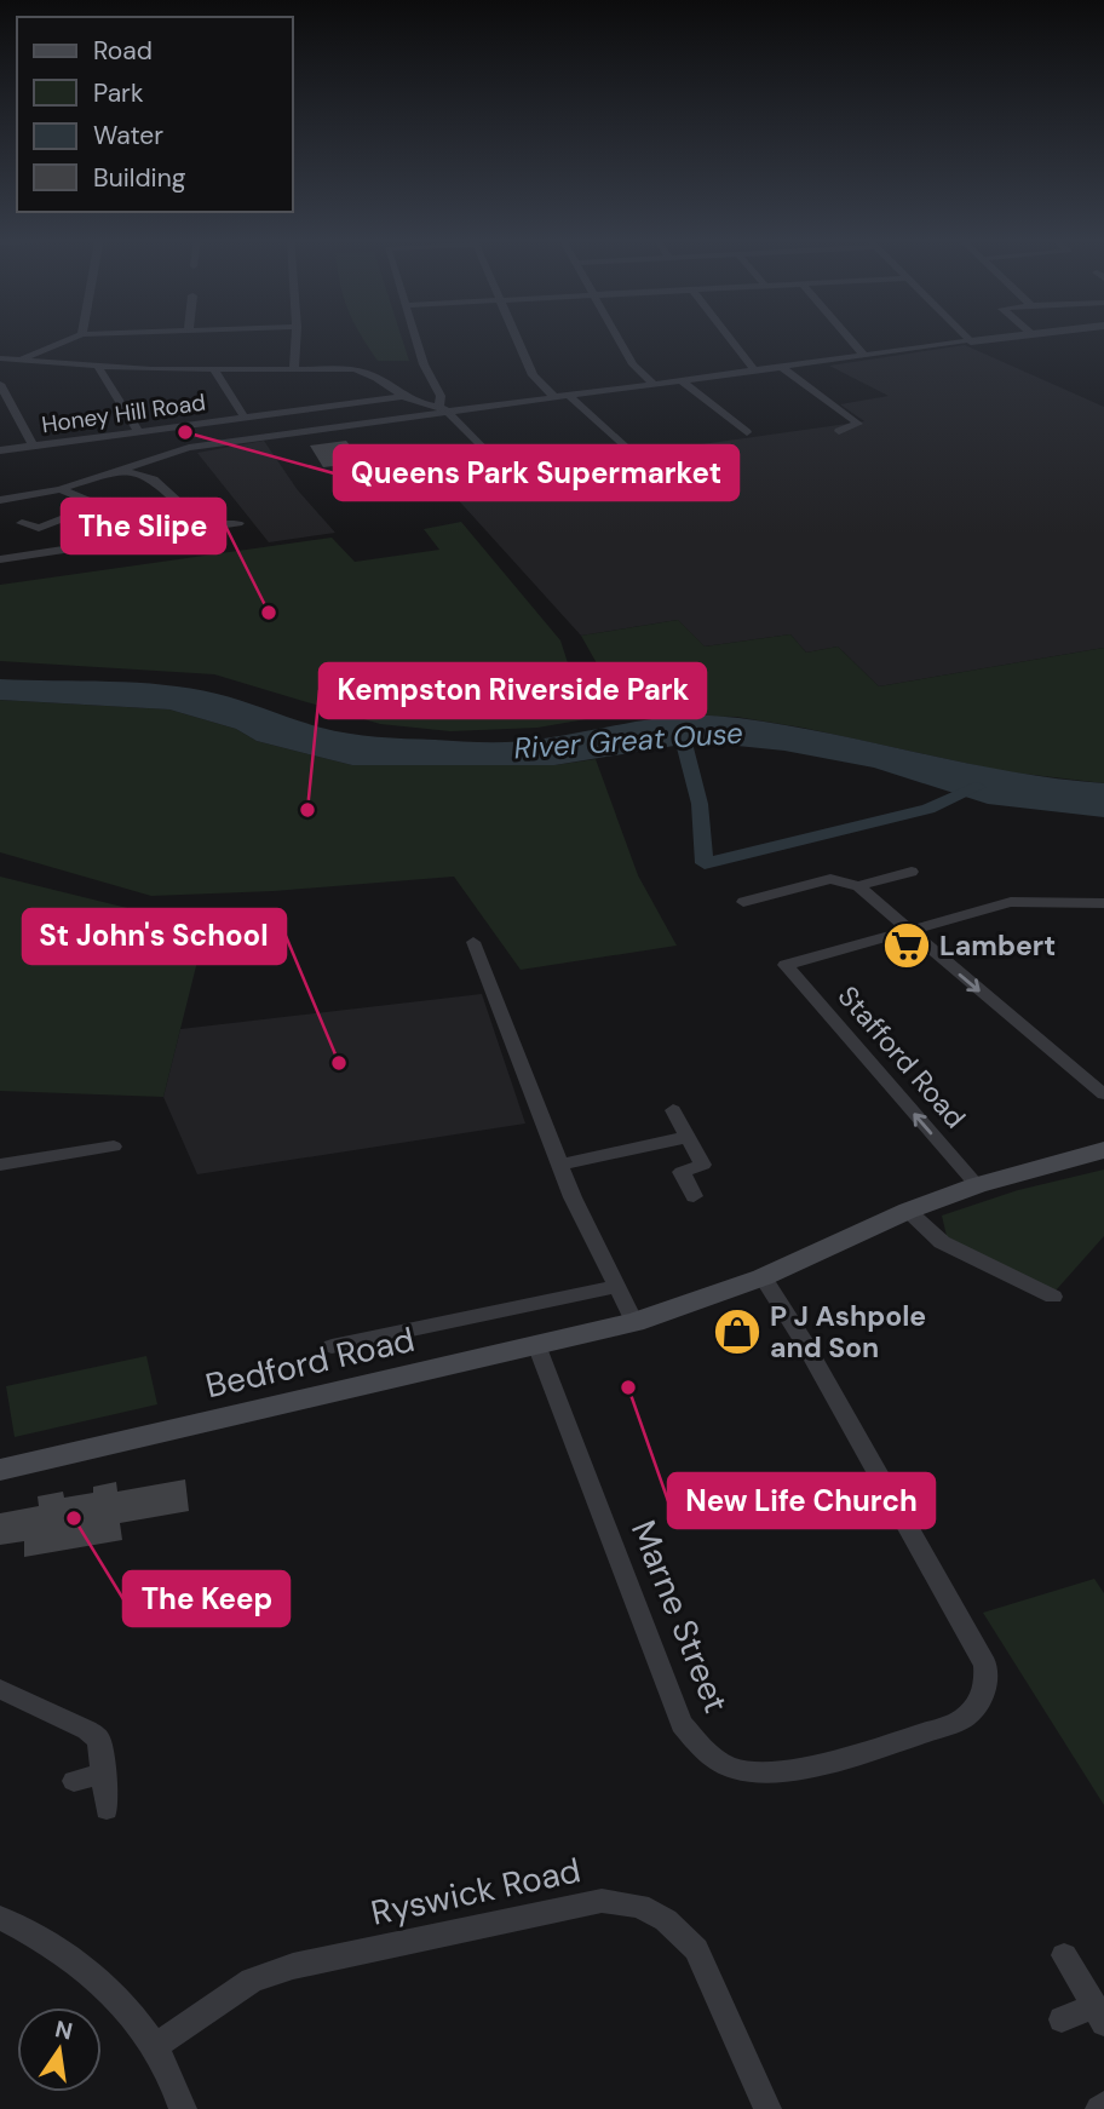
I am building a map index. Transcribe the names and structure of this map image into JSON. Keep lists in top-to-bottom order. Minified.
{"streets":{"main road":["Bedford Road"],"street":["Honey Hill Road","Stafford Road","Marne Street","Ryswick Road"]},"crossings":[["Stafford Road","Bedford Road"],["Bedford Road","Marne Street"]],"water":["River Great Ouse"],"places":{"other":["Queens Park Supermarket","The Slipe","Kempston Riverside Park","St John's School","New Life Church","The Keep"],"supermarket":["Lambert"],"shop":["P J Ashpole and Son"]},"legend":["Road","Park","Water","Building"],"north":"top"}
